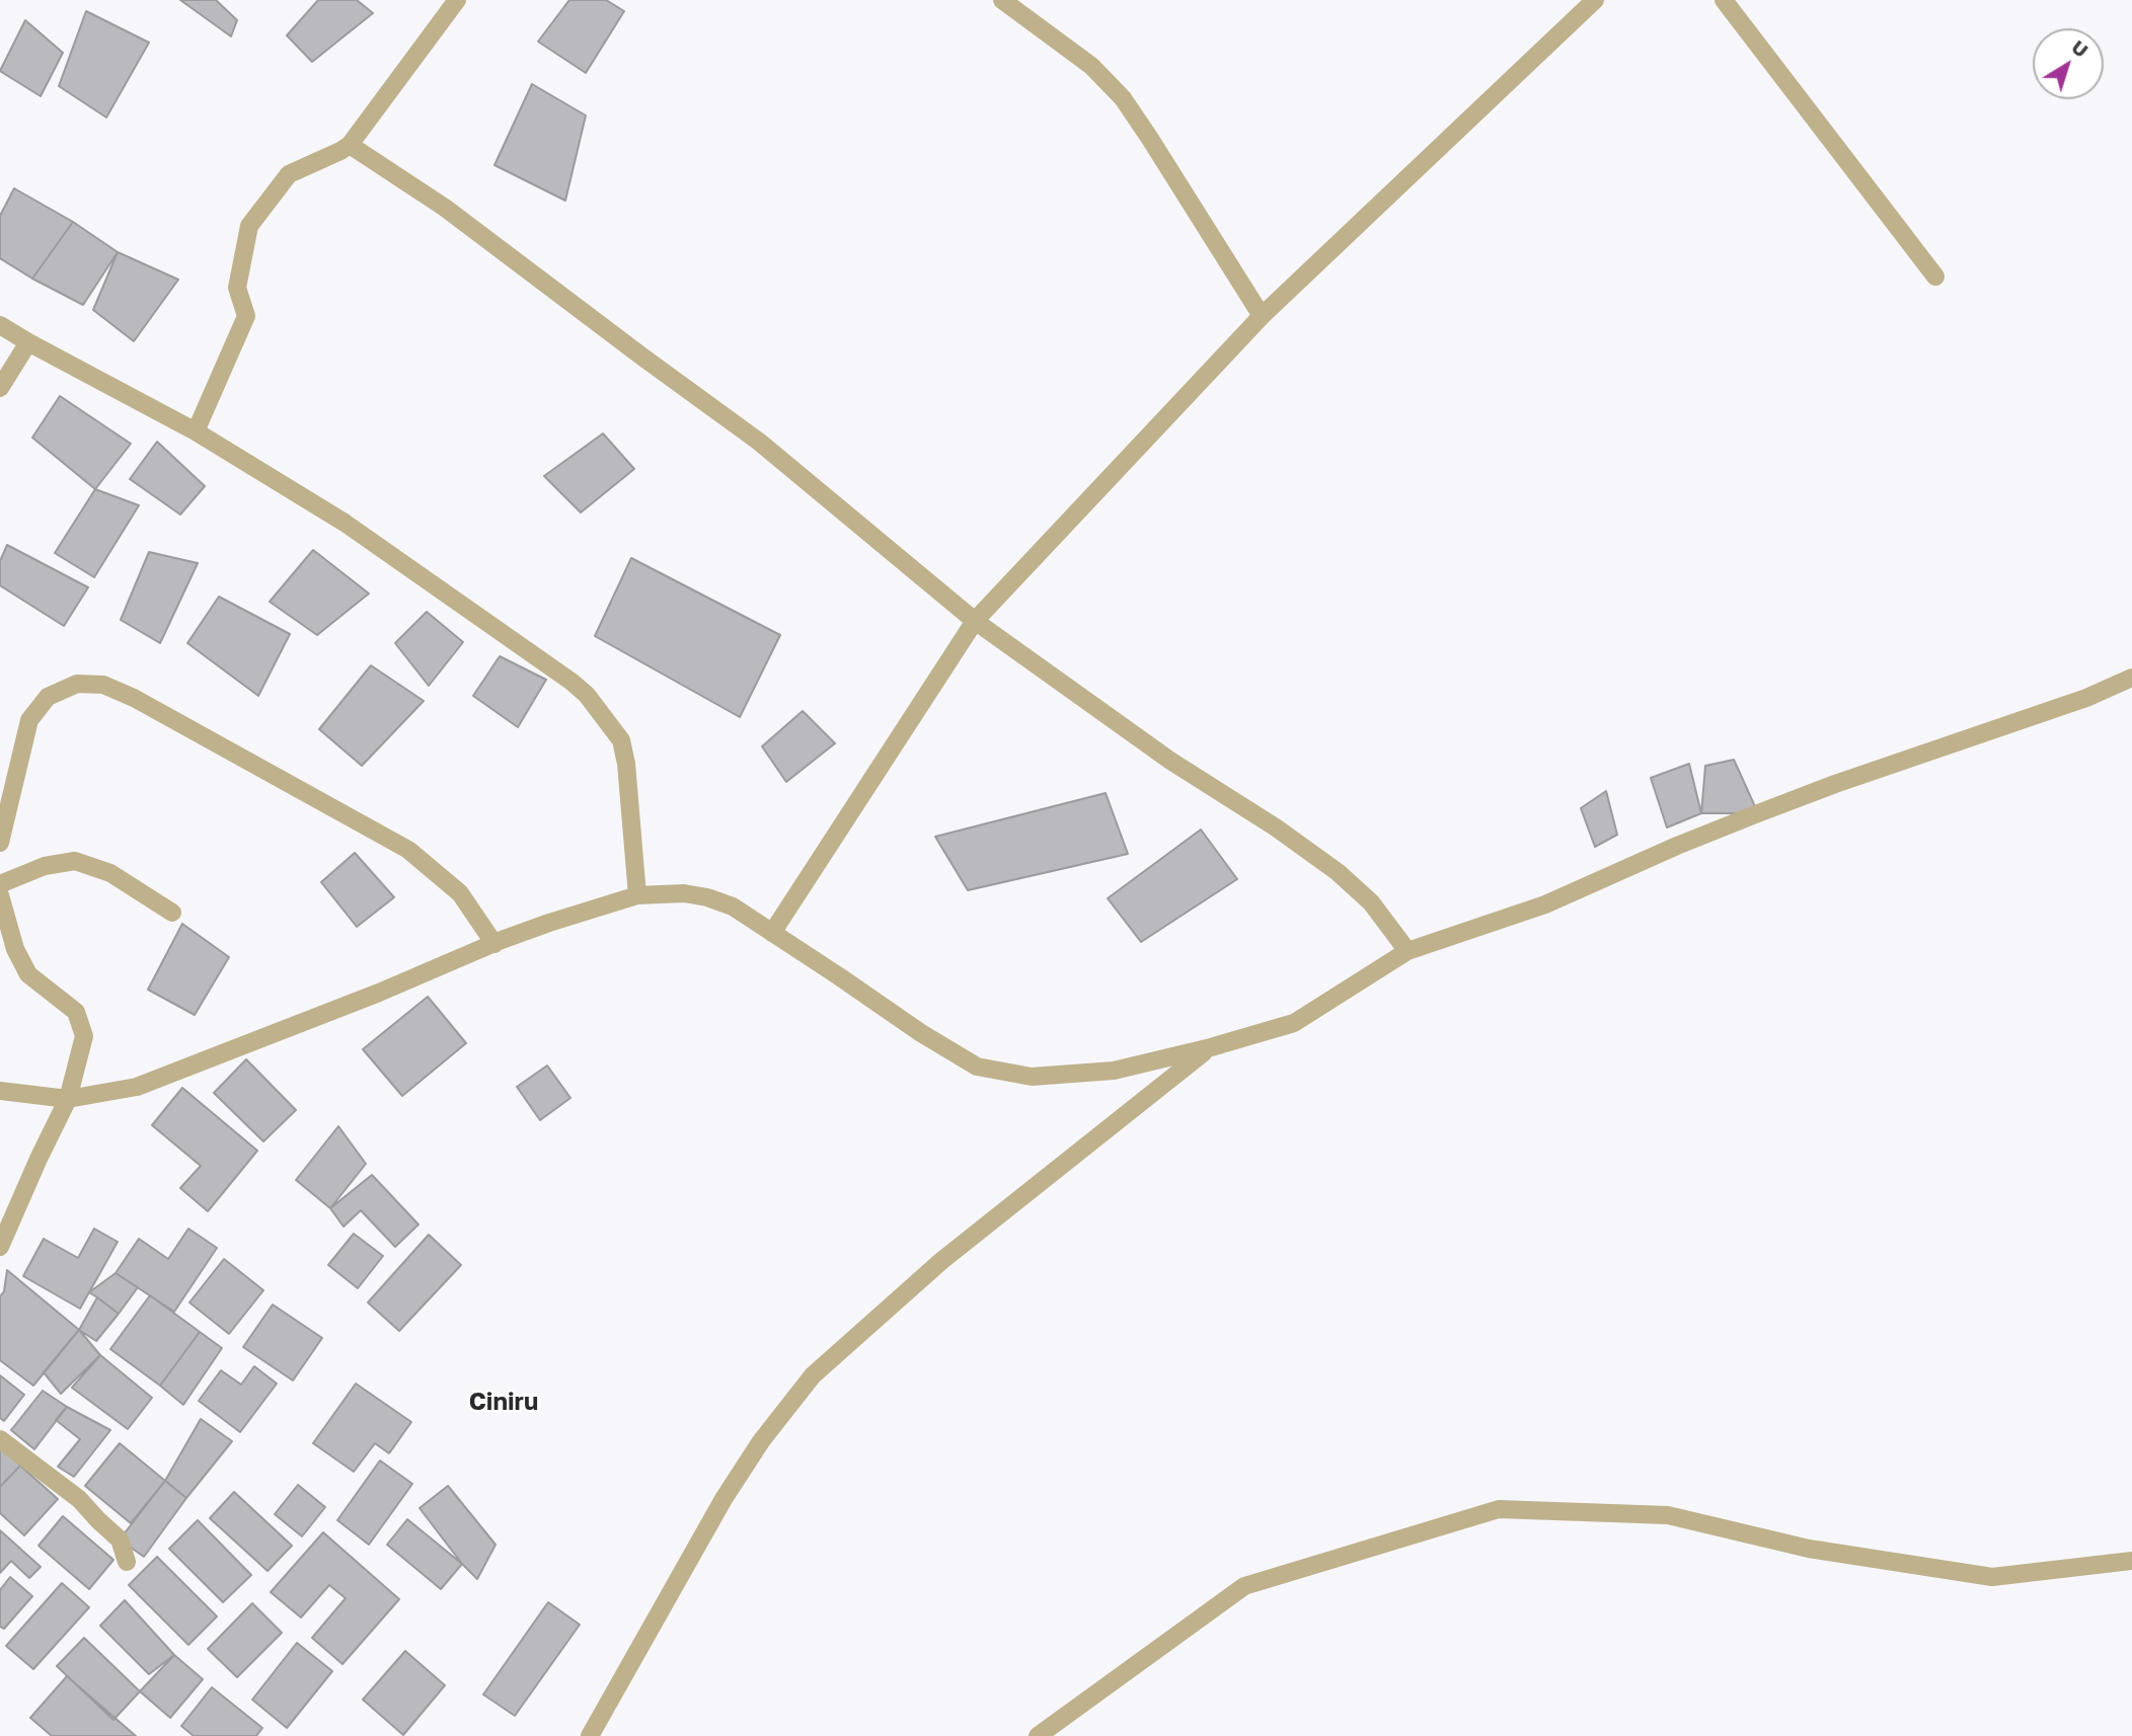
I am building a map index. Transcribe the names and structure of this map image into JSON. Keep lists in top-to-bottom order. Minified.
{"districts":["Ciniru"],"north":"top right"}
